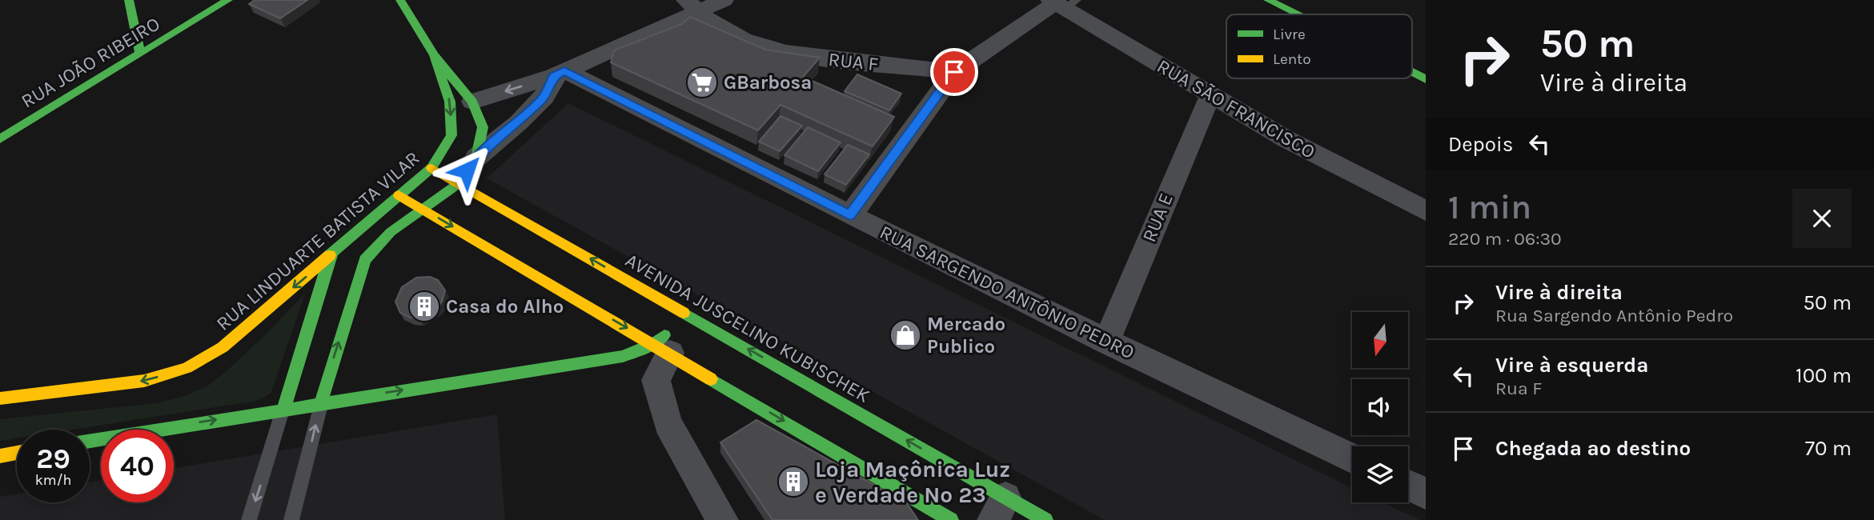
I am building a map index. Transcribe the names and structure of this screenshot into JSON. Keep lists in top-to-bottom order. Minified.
{"streets":{"street":["RUA F","RUA JOÃO RIBEIRO","RUA SÃO FRANCISCO","RUA E","RUA LINDUARTE BATISTA VILAR","RUA SARGENDO ANTÔNIO PEDRO","AVENIDA JUSCELINO KUBISCHEK"]},"crossings":[["RUA SÃO FRANCISCO","RUA E"],["RUA E","RUA SARGENDO ANTÔNIO PEDRO"],["RUA LINDUARTE BATISTA VILAR","AVENIDA JUSCELINO KUBISCHEK"]],"places":{"supermarket":["GBarbosa"],"building":["Casa do Alho","Loja Maçônica Luz e Verdade Nº 23"],"shop":["Mercado Publico"]},"legend":["Livre","Lento"],"north":"bottom","page":{"turn":["50 m","Vire à direita"],"then":"Depois","heading":["1 min","220 m · 06:30"],"list":[{"name":"Vire à direita","note":"Rua Sargendo Antônio Pedro","value":"50 m"},{"name":"Vire à esquerda","note":"Rua F","value":"100 m"},{"name":"Chegada ao destino","value":"70 m"}],"speed":"29 km/h","limit":"40"}}
